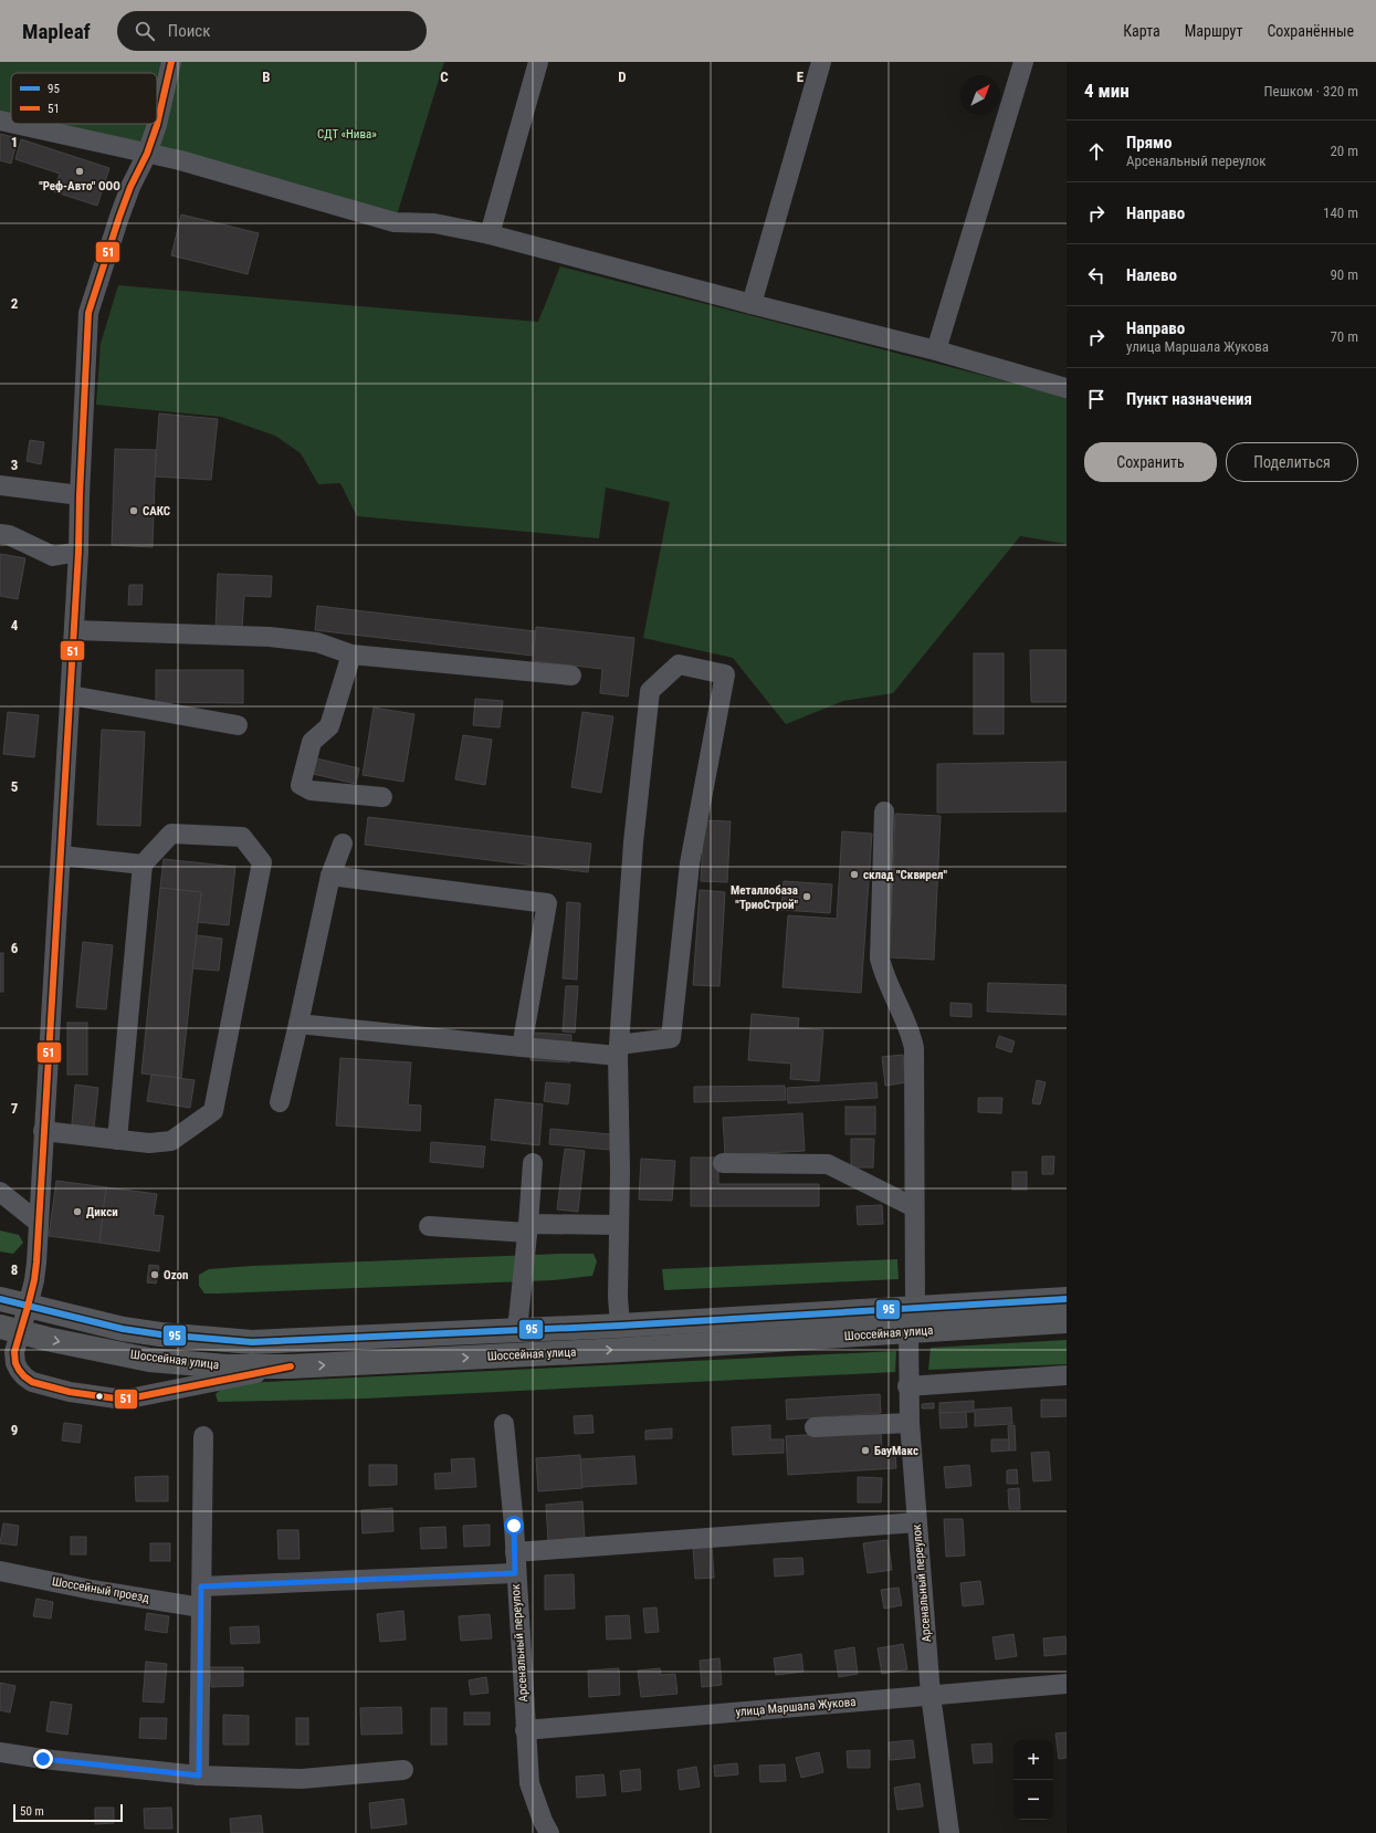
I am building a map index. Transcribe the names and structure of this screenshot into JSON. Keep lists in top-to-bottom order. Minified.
{"streets":{"main road":["Шоссейная улица"],"street":["Арсенальный переулок","Шоссейный проезд","улица Маршала Жукова"]},"crossings":[["Шоссейная улица","Арсенальный переулок"],["Арсенальный переулок","улица Маршала Жукова"]],"parks":["СДТ «Нива»"],"places":["\"Реф-Авто\" ООО","САКС","склад \"Сквирел\"","Металлобаза \"ТриоСтрой\"","Дикси","Ozon","БауМакс"],"lines":["transit line 51","transit line 95"],"legend":["95","51"],"scale_bar":"50 m","north":"top right","page":{"header":"Mapleaf","search":"Поиск","nav":["Карта","Маршрут","Сохранённые"],"heading":["4 мин","Пешком · 320 m"],"list":[["Прямо","Арсенальный переулок","20 m"],["Направо","140 m"],["Налево","90 m"],["Направо","улица Маршала Жукова","70 m"],"Пункт назначения"],"buttons":["Сохранить","Поделиться"],"map_buttons":["+","−"],"scale":"50 m"},"grid":{"columns":["B","C","D","E"],"rows":["1","2","3","4","5","6","7","8","9"]}}
